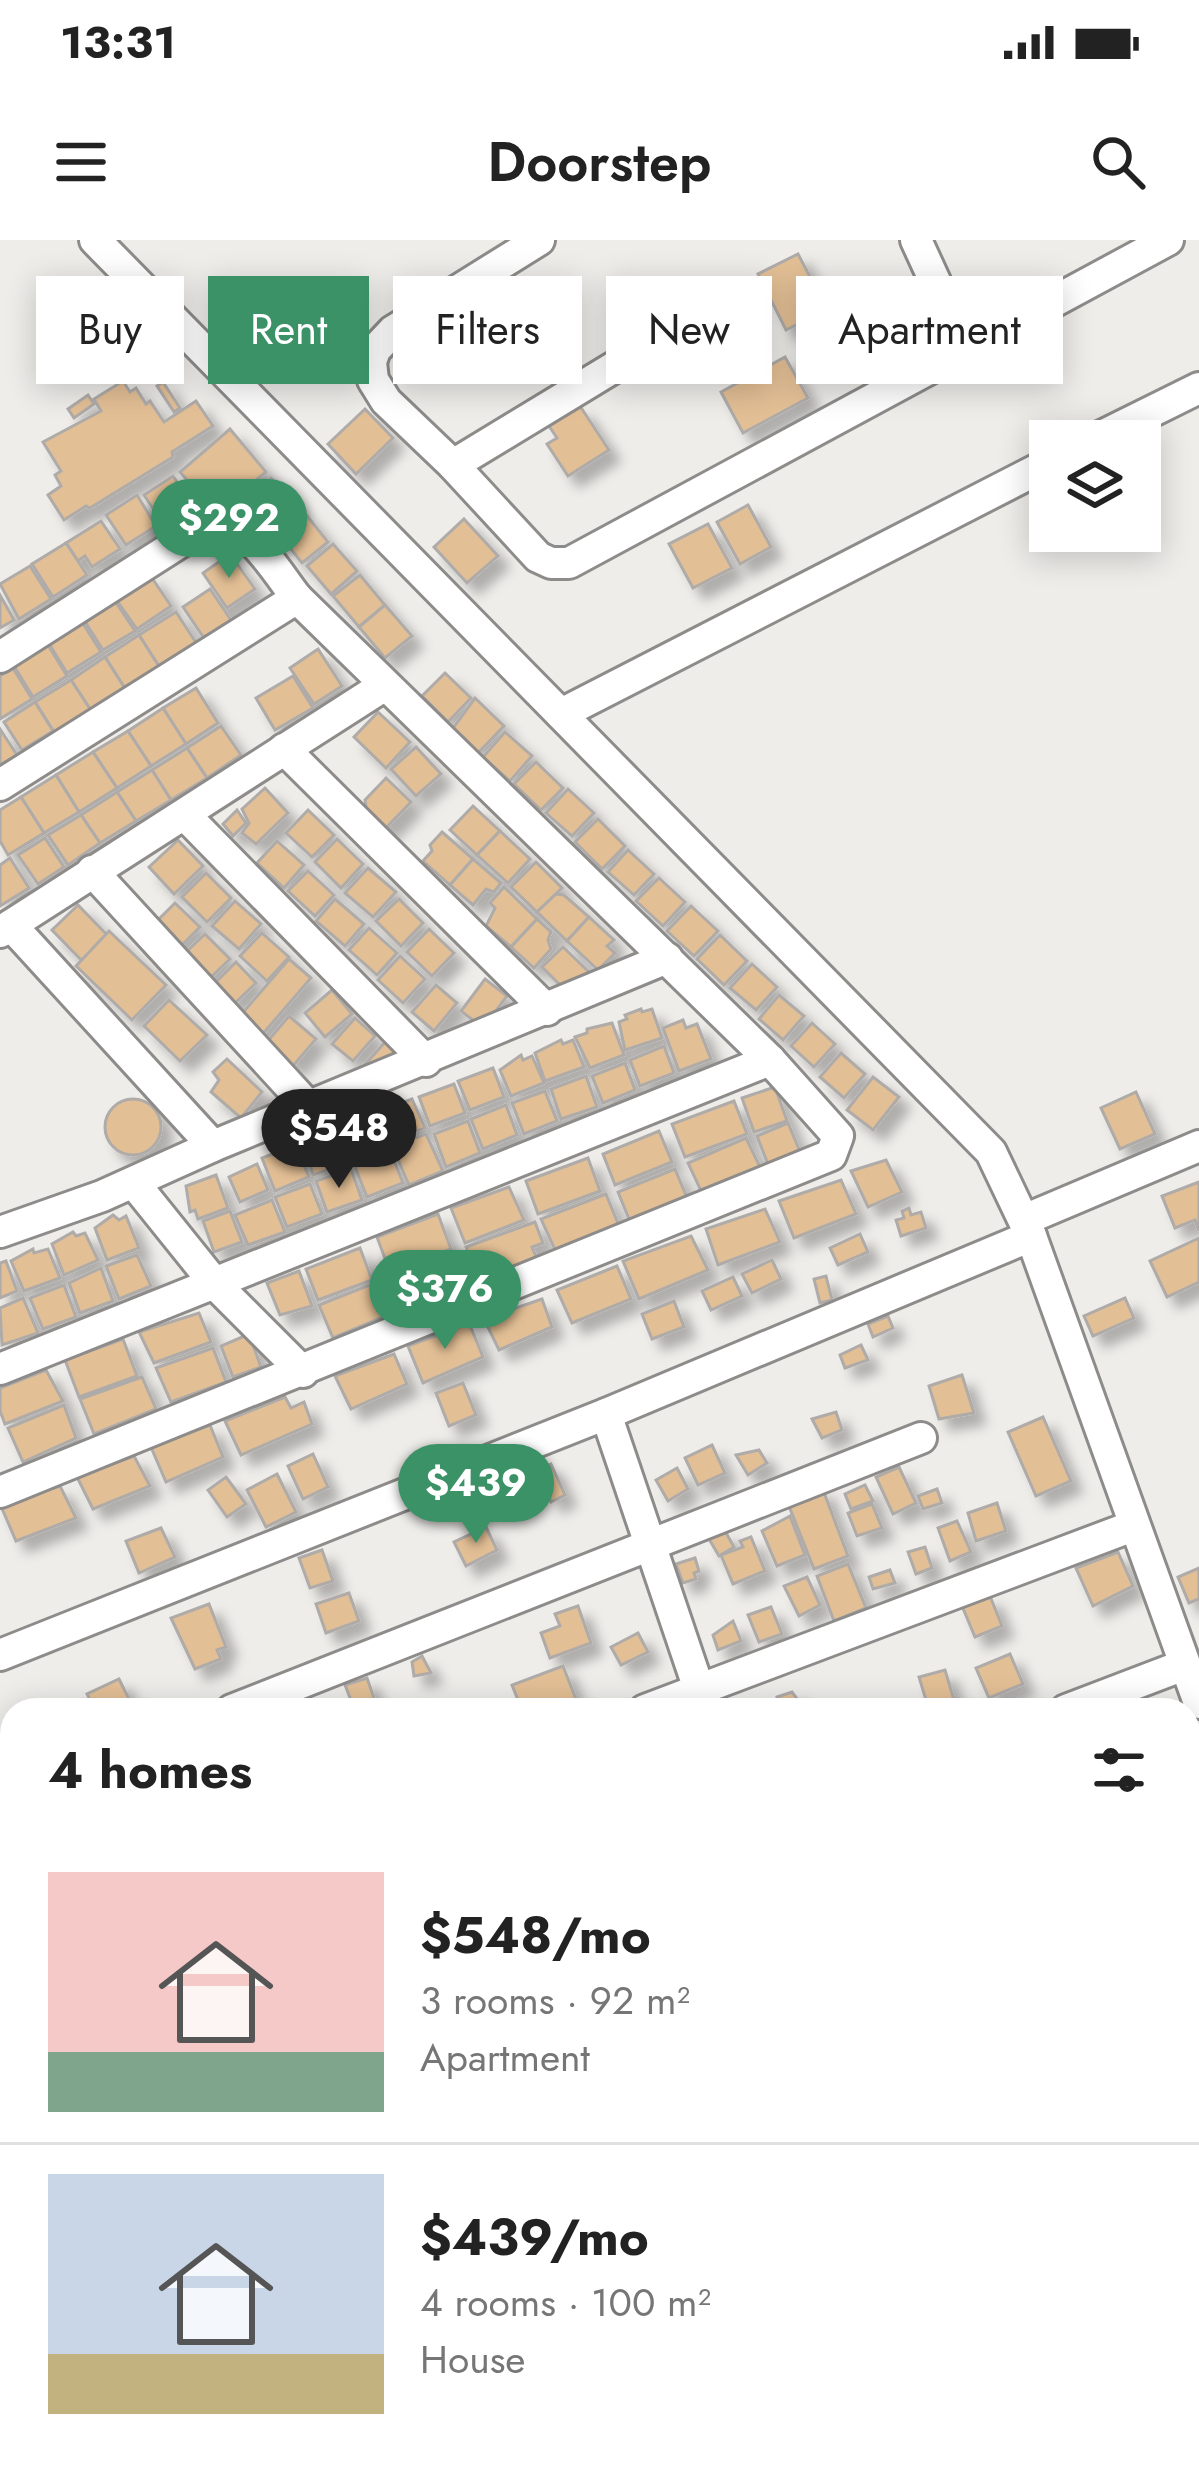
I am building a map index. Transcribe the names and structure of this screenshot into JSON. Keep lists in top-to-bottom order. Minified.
{"page":{"status":"13:31","header":"Doorstep","chip":["Buy","Rent","Filters","New","Apartment"],"price":["$292","$548","$376","$439"],"heading":"4 homes","list":[{"name":"$548/mo","note":"3 rooms · 92 m² · Apartment"},{"name":"$439/mo","note":"4 rooms · 100 m² · House"}]}}
